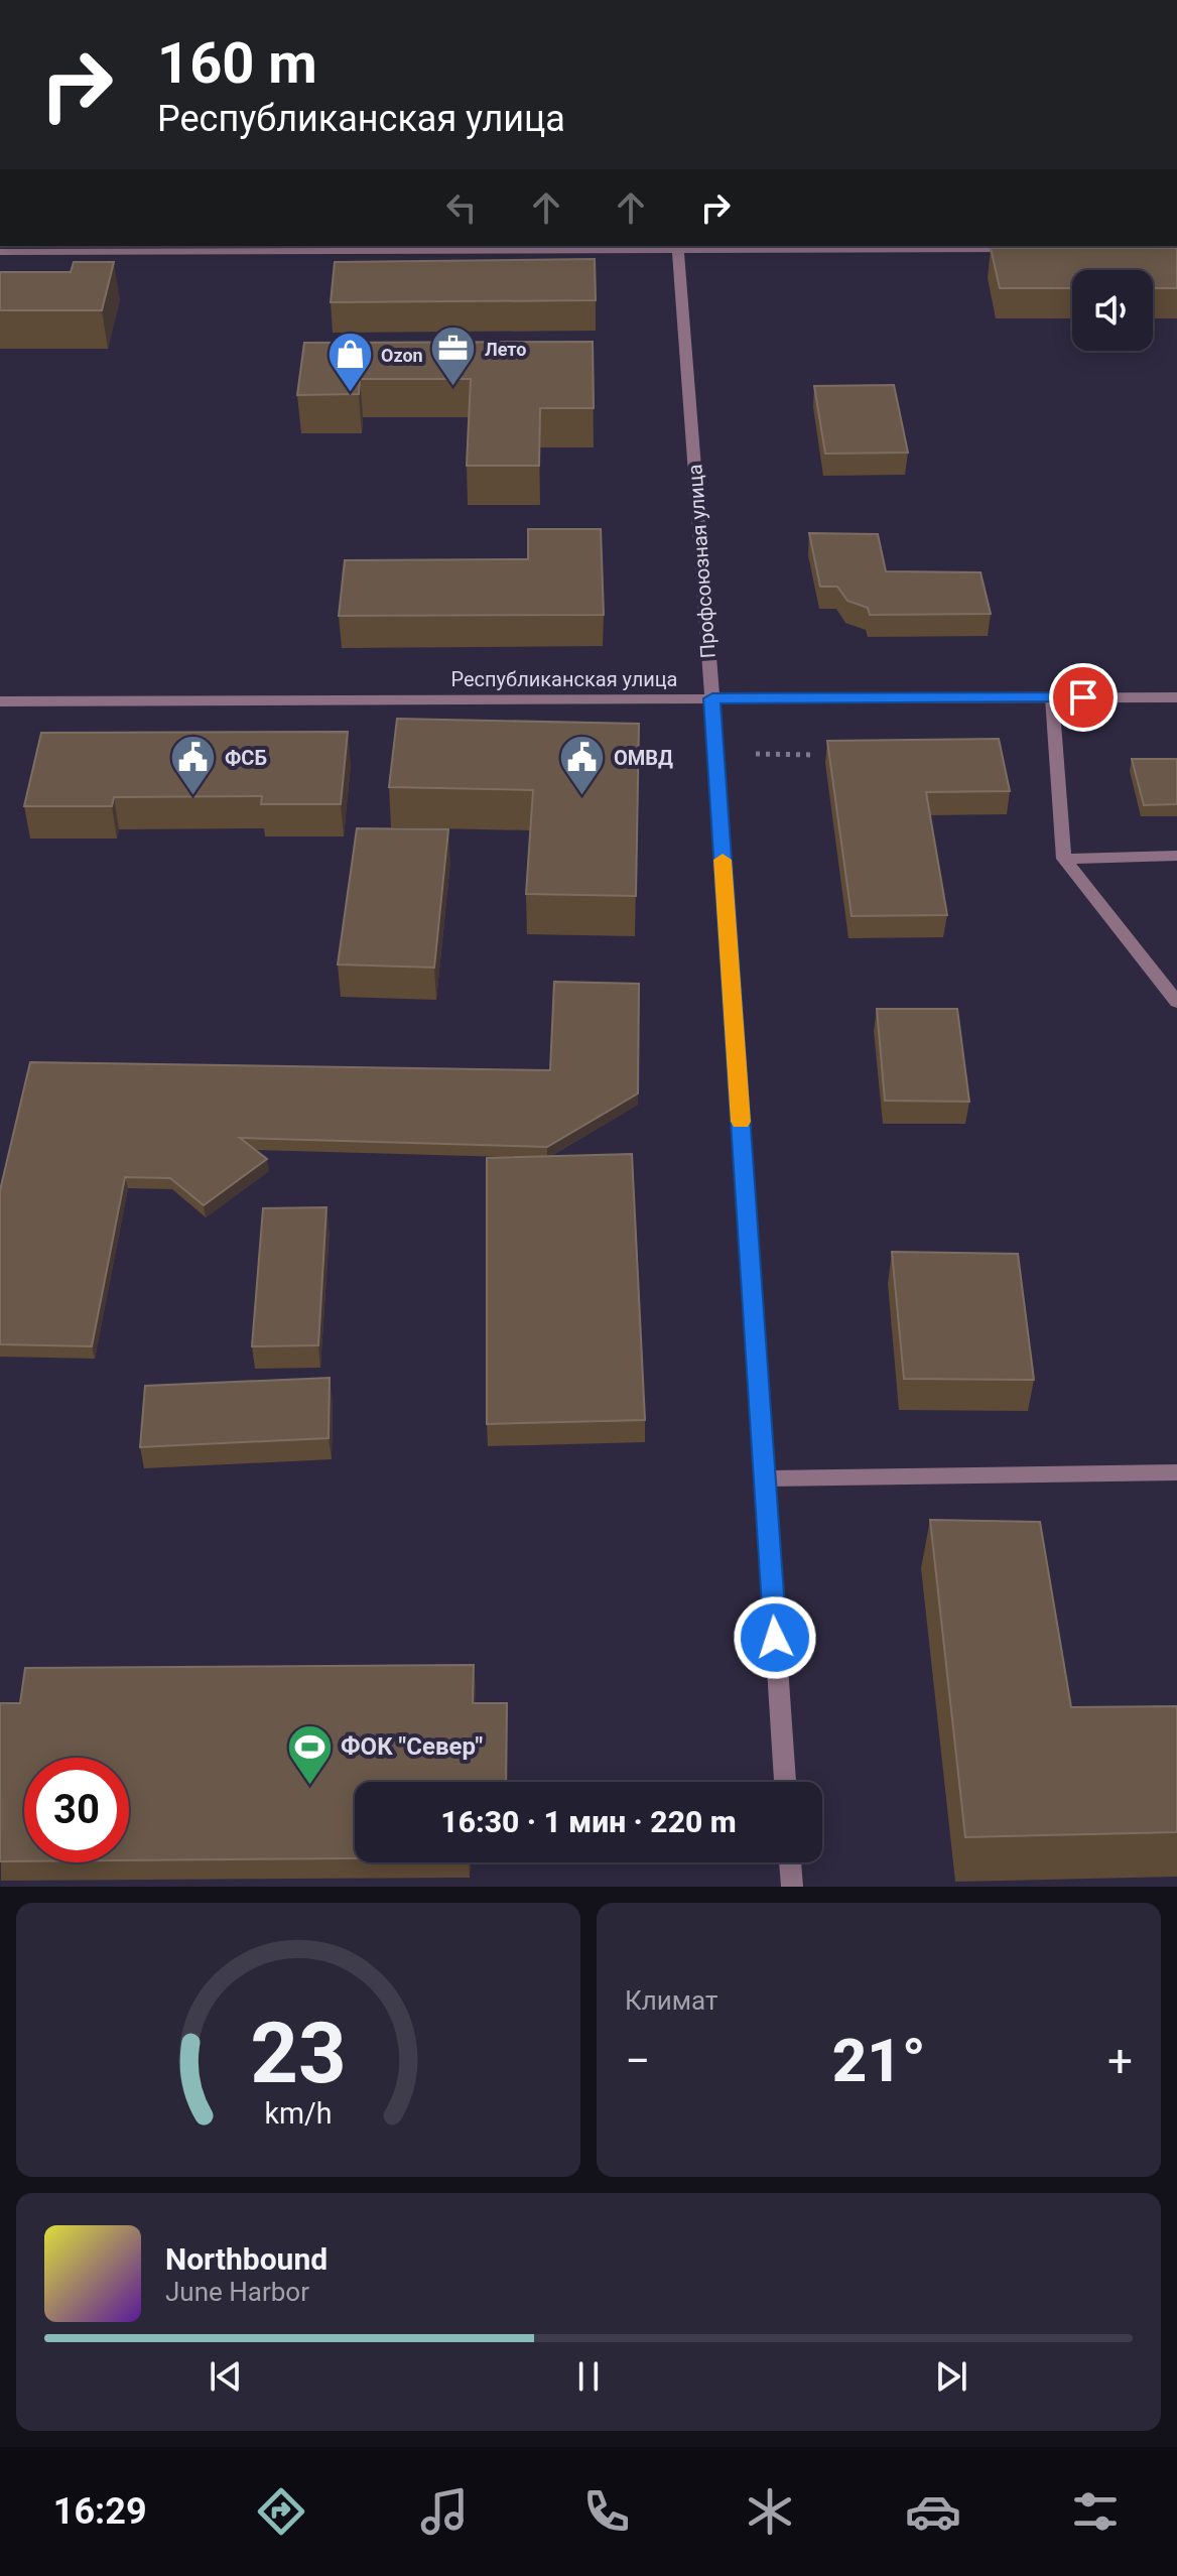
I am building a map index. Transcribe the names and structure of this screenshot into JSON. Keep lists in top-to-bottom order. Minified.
{"streets":{"street":["Профсоюзная улица","Республиканская улица"]},"crossings":[["Профсоюзная улица","Республиканская улица"]],"places":{"office":["Лето"],"shop":["Ozon"],"public building":["ФСБ","ОМВД"],"sports":["ФОК \"Север\""]},"page":{"turn":["160 m","Республиканская улица"],"limit":"30","trip":"16:30 · 1 мин · 220 m","tile":"Климат","heat":["−","21°","+"],"song":["Northbound","June Harbor"],"tabs":"16:29","gauge":["23","km/h"]}}
